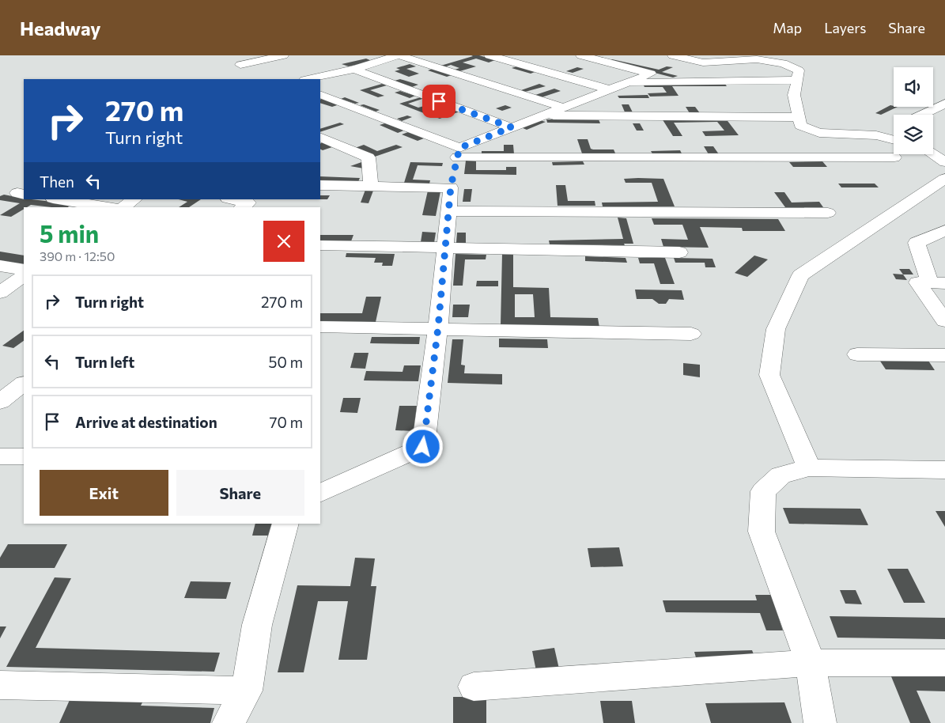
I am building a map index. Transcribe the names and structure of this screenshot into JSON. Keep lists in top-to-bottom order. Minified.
{"page":{"header":"Headway","nav":["Map","Layers","Share"],"turn":["270 m","Turn right"],"then":"Then","heading":["5 min","390 m · 12:50"],"list":[{"name":"Turn right","value":"270 m"},{"name":"Turn left","value":"50 m"},{"name":"Arrive at destination","value":"70 m"}],"buttons":["Exit","Share"]}}
